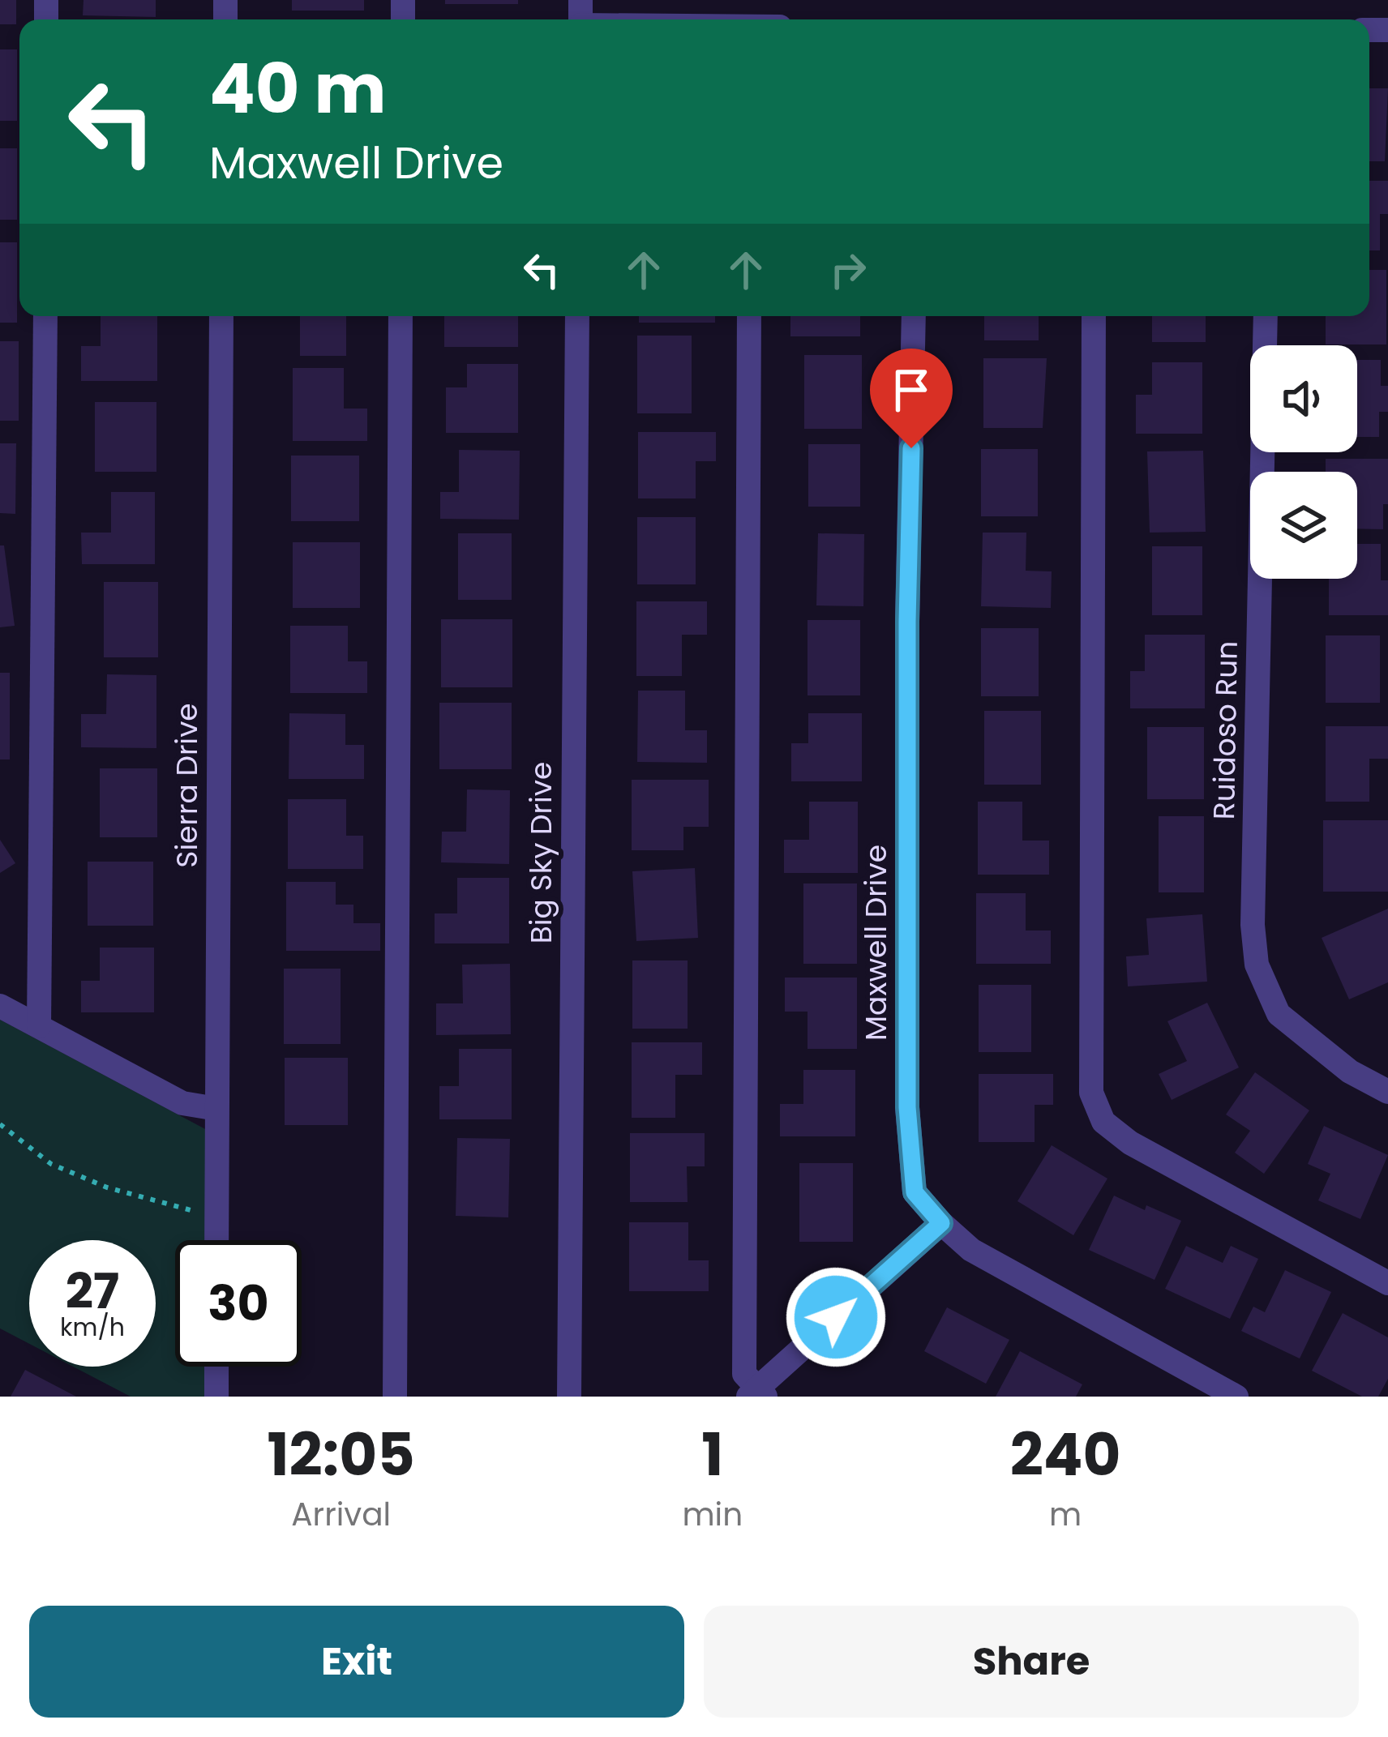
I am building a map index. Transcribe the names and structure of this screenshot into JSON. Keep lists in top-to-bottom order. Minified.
{"streets":{"street":["Ruidoso Run","Sierra Drive","Big Sky Drive","Maxwell Drive"]},"page":{"turn":["40 m","Maxwell Drive"],"speed":"27 km/h","limit":"30","eta":["12:05","Arrival","1","min","240","m"],"buttons":["Exit","Share"]}}
